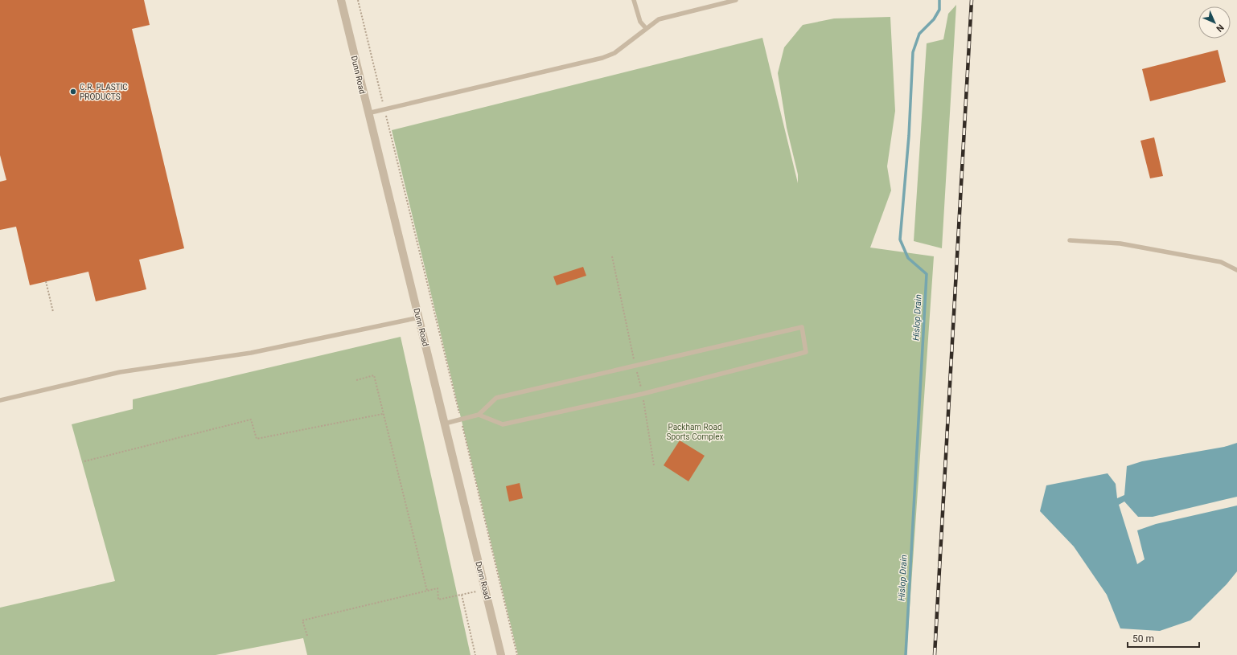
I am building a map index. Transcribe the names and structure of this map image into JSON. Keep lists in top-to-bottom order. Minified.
{"streets":{"street":["Dunn Road"]},"water":["Hislop Drain"],"parks":["Packham Road Sports Complex"],"places":["C.R. PLASTIC PRODUCTS"],"scale_bar":"50 m","north":"bottom right"}
